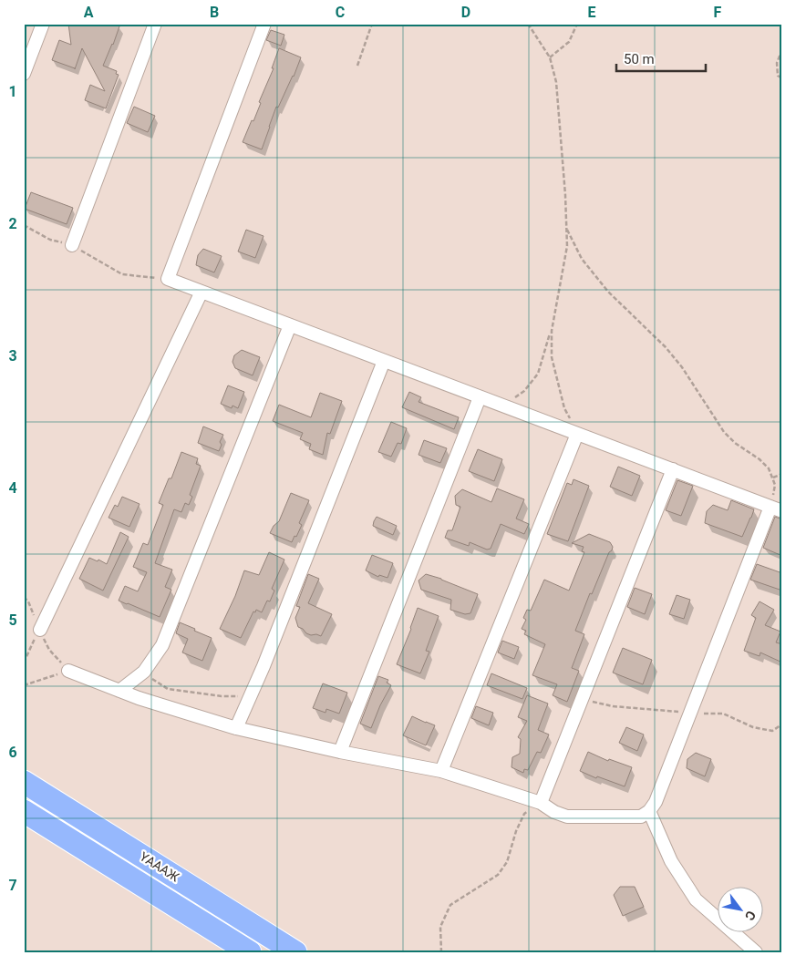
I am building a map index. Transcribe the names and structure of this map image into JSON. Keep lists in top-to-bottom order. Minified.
{"streets":{"highway":["ҮАААЖ"]},"scale_bar":"50 m","north":"bottom right","grid":{"columns":["A","B","C","D","E","F"],"rows":["1","2","3","4","5","6","7"]}}
